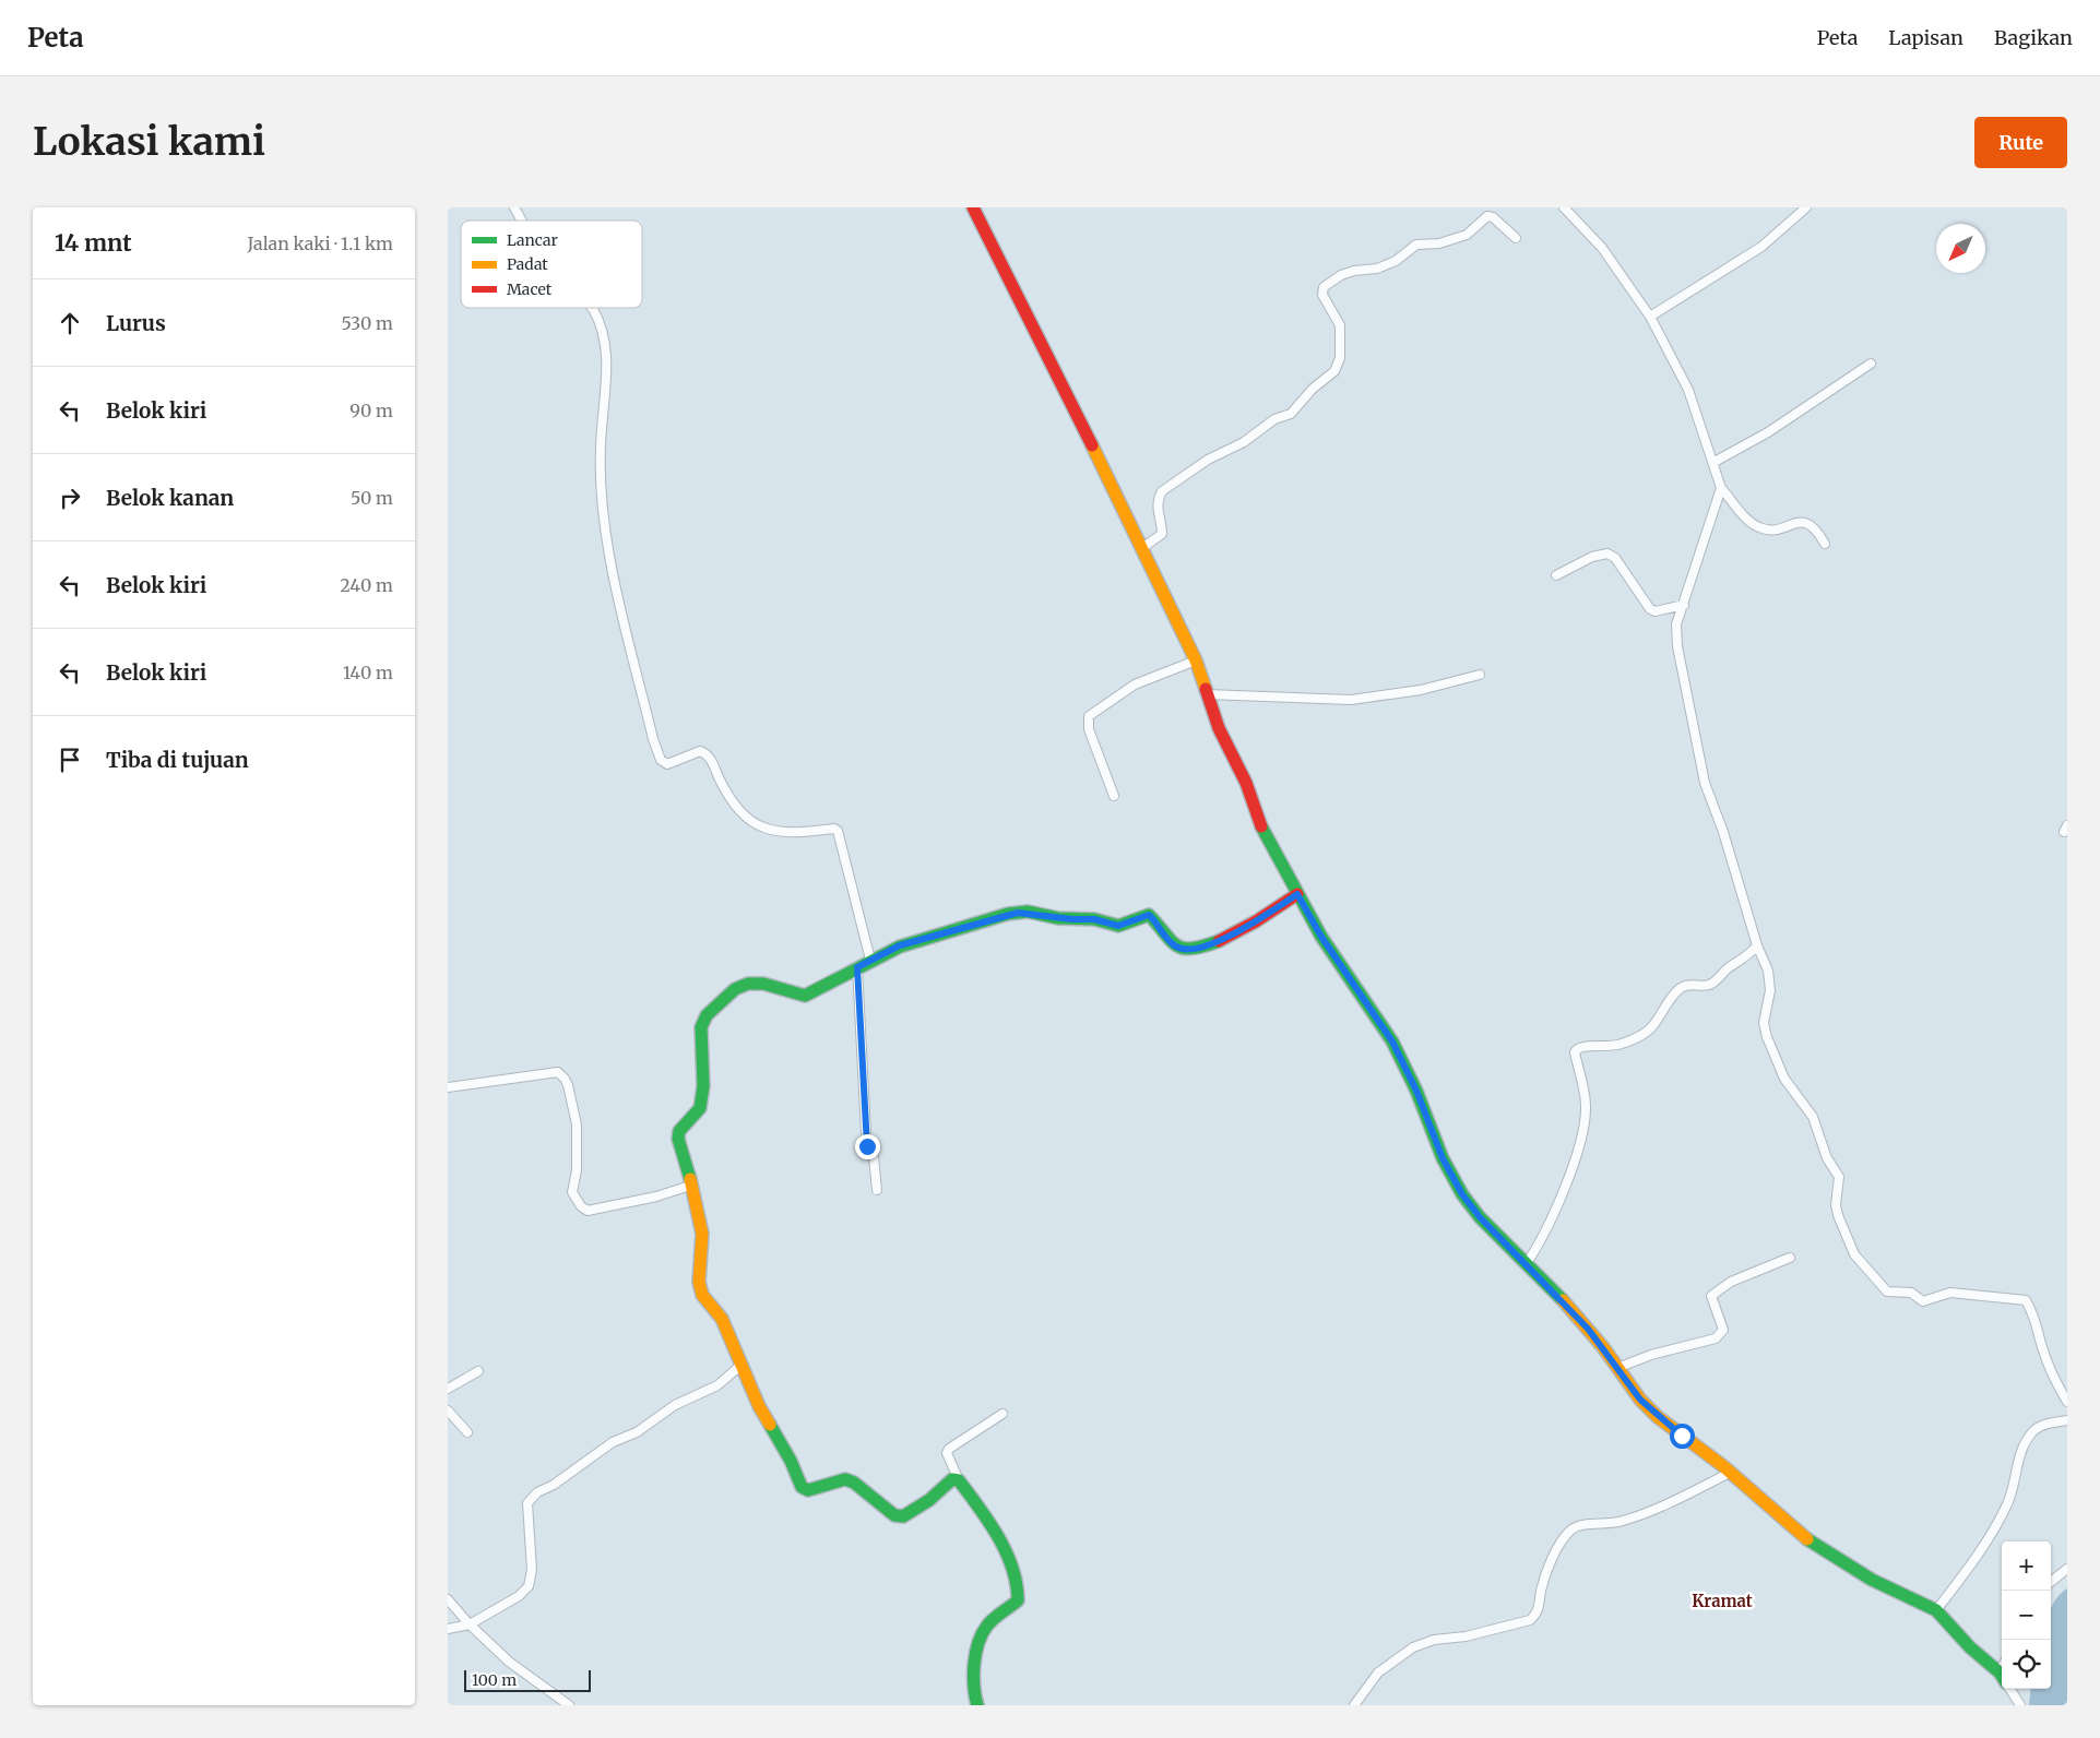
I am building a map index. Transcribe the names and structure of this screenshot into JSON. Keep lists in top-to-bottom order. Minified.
{"districts":["Kramat"],"legend":["Lancar","Padat","Macet"],"scale_bar":"100 m","north":"bottom left","page":{"header":"Peta","nav":["Peta","Lapisan","Bagikan"],"buttons":"Rute","title":"Lokasi kami","heading":["14 mnt","Jalan kaki · 1.1 km"],"list":[["Lurus","530 m"],["Belok kiri","90 m"],["Belok kanan","50 m"],["Belok kiri","240 m"],["Belok kiri","140 m"],"Tiba di tujuan"],"map_buttons":["+","−"],"scale":"100 m"}}
